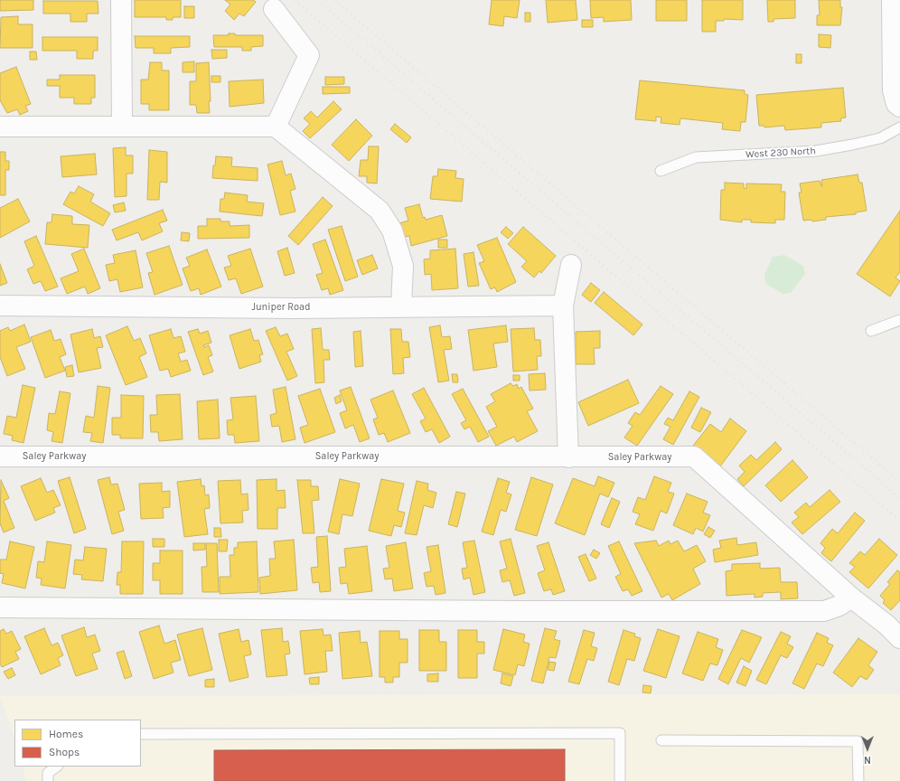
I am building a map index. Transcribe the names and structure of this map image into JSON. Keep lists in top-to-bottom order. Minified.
{"streets":{"street":["Juniper Road","Saley Parkway"],"lane":["West 230 North"]},"legend":["Homes","Shops"],"north":"bottom"}
